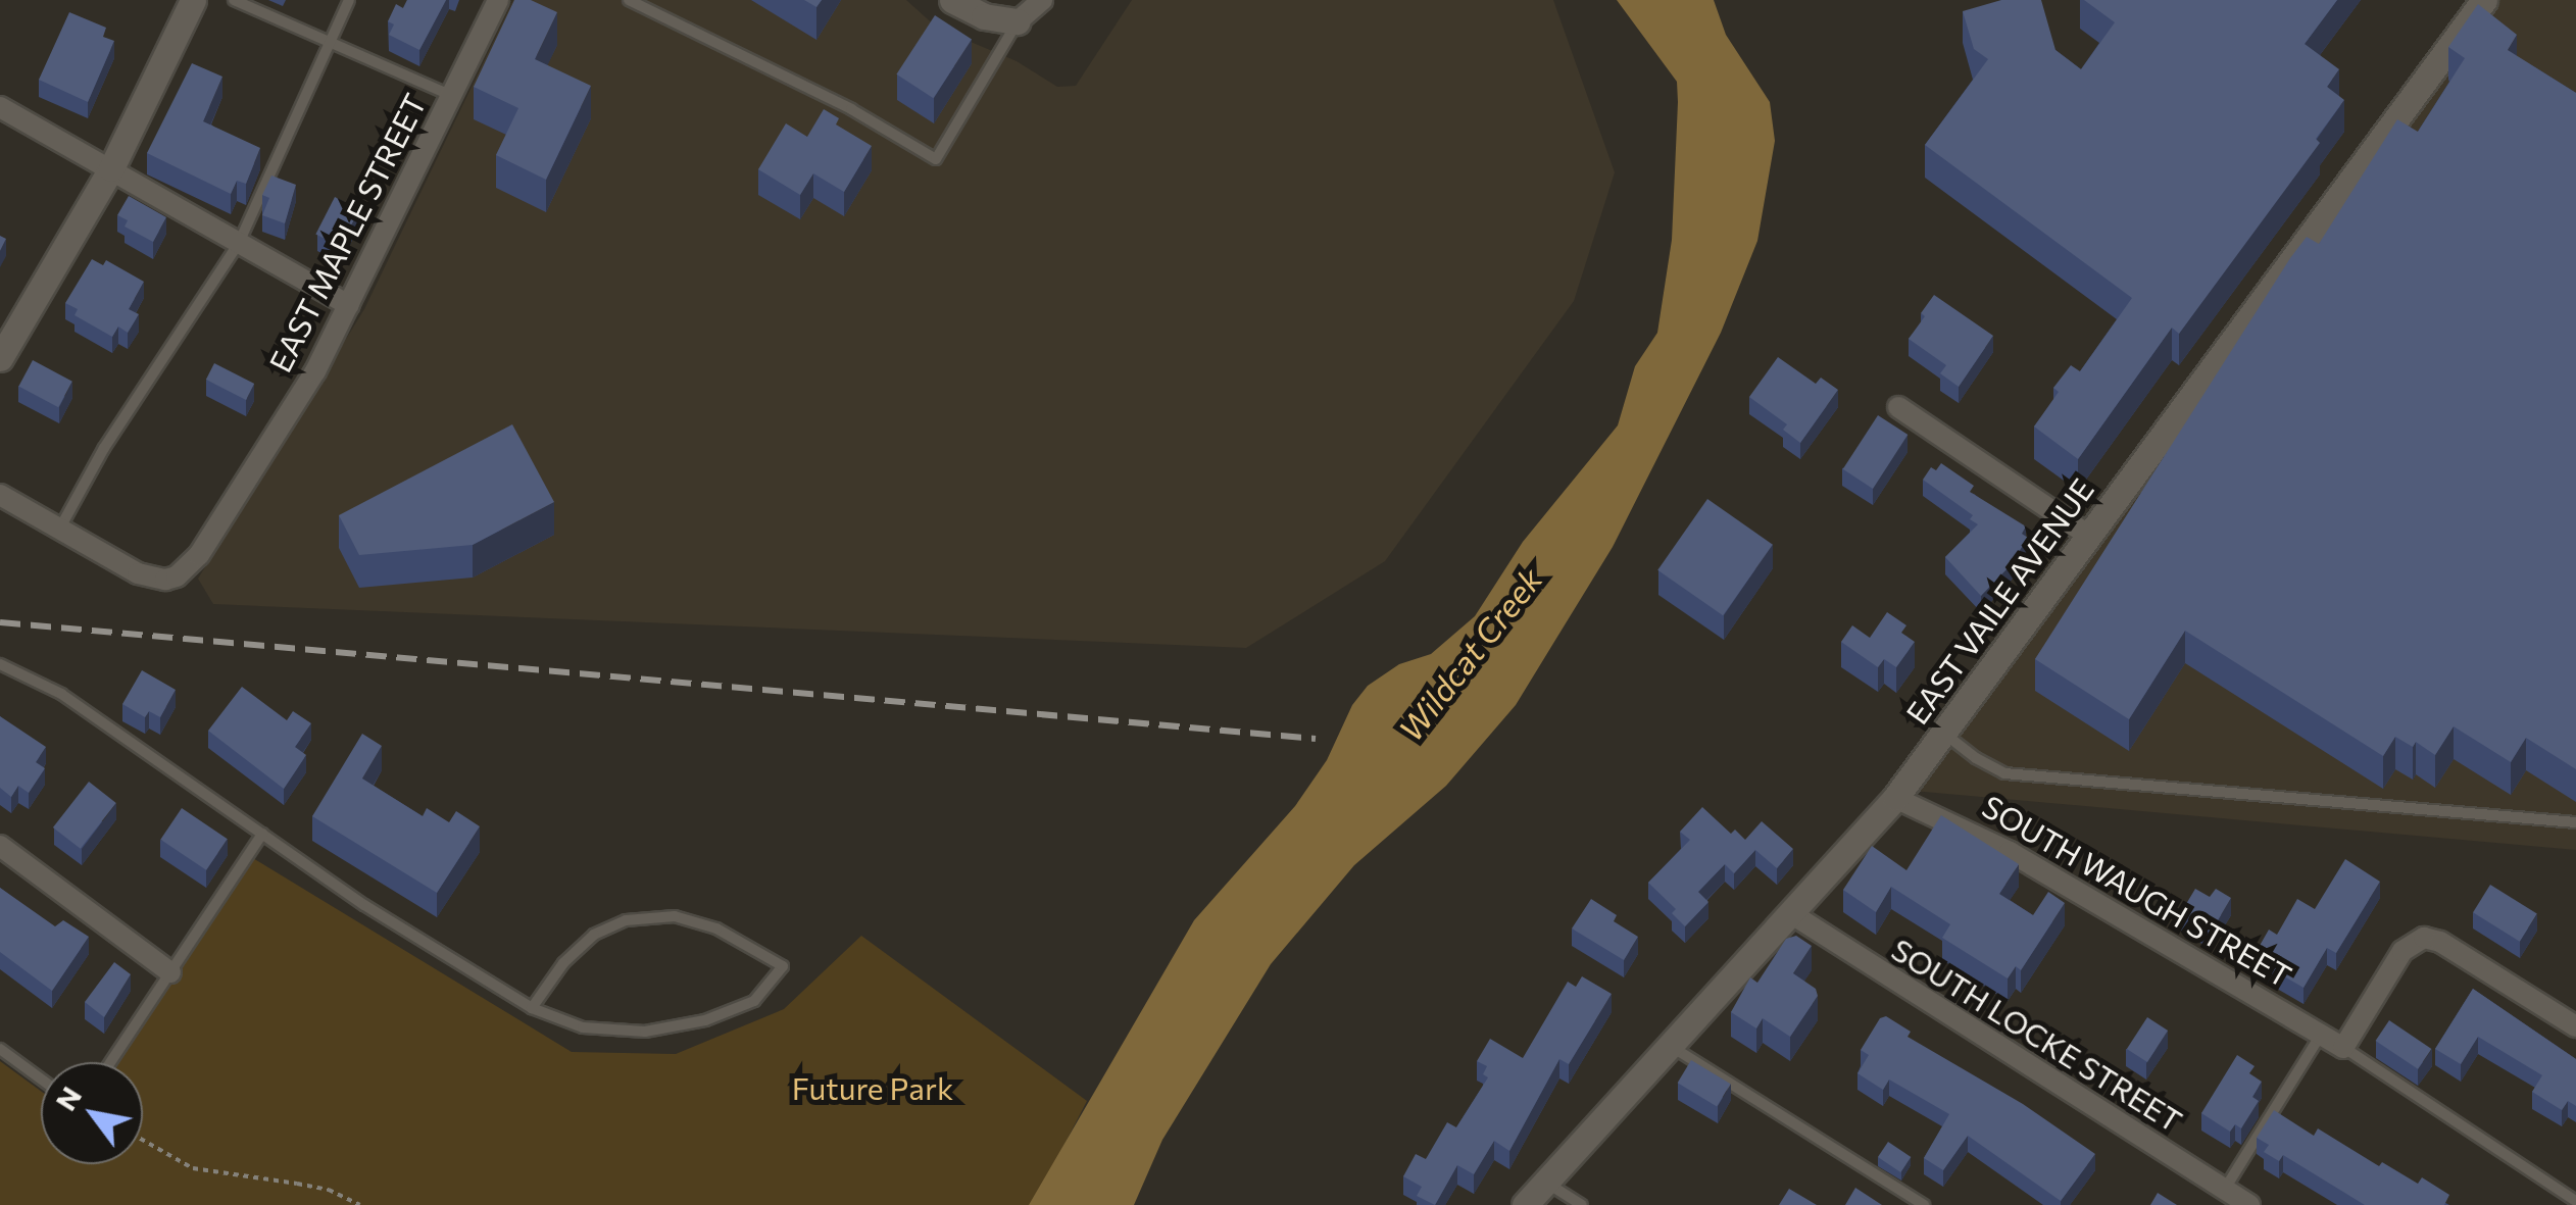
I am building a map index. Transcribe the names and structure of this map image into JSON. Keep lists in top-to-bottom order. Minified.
{"streets":{"street":["EAST MAPLE STREET","EAST VAILE AVENUE","SOUTH WAUGH STREET","SOUTH LOCKE STREET"]},"crossings":[["EAST VAILE AVENUE","SOUTH WAUGH STREET"],["EAST VAILE AVENUE","SOUTH LOCKE STREET"]],"water":["Wildcat Creek"],"parks":["Future Park"],"north":"top left"}
